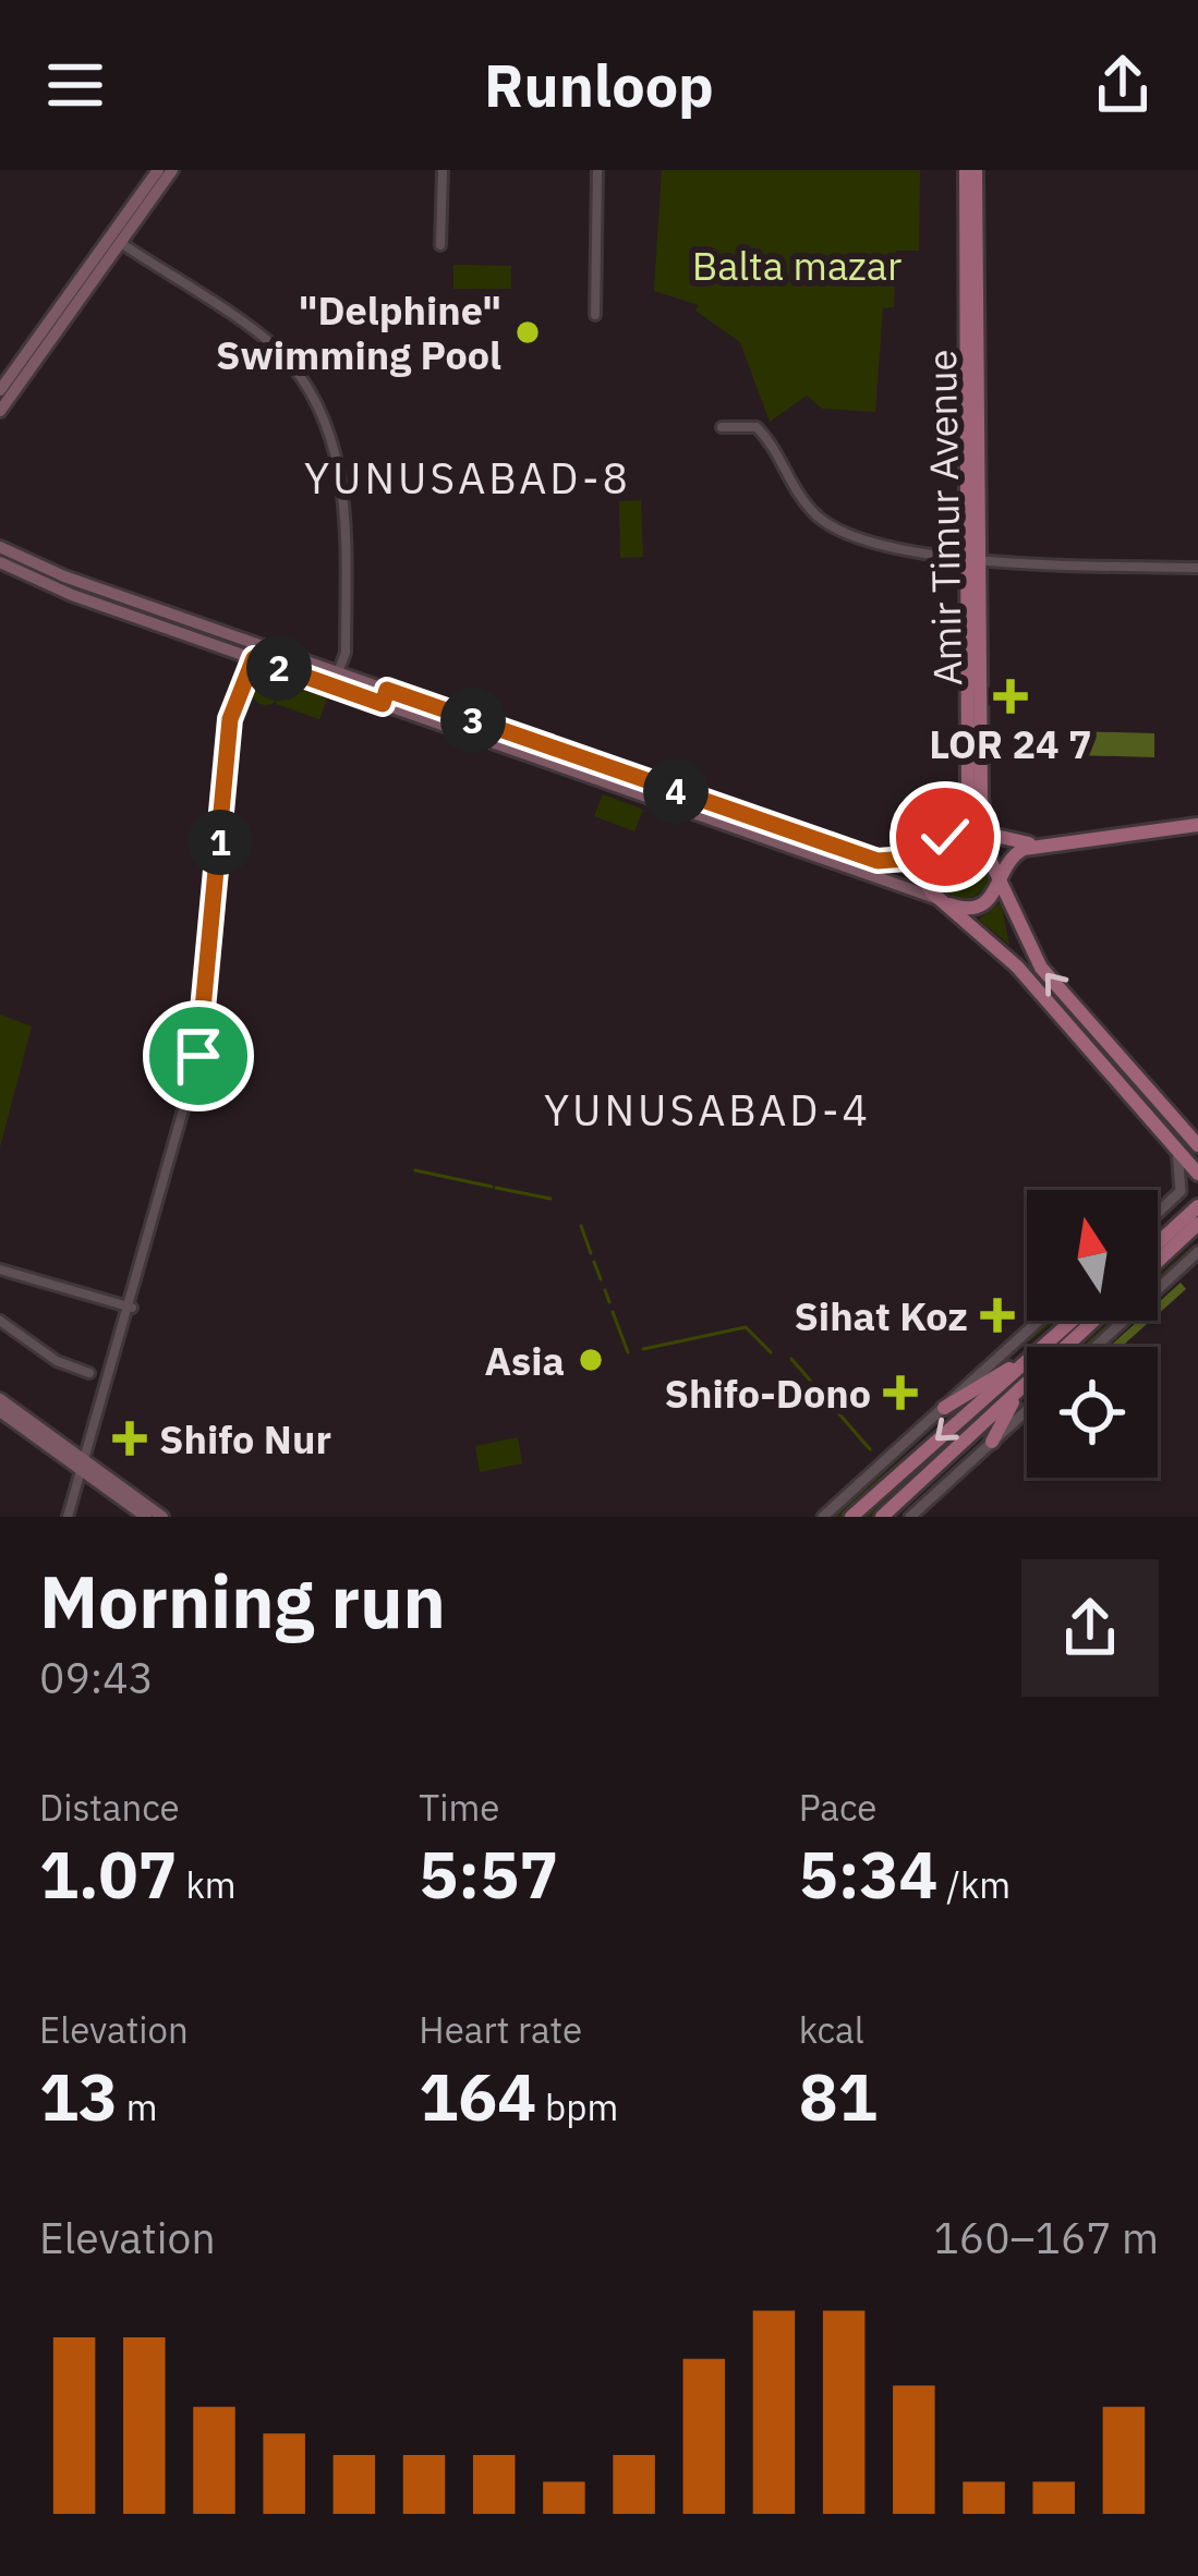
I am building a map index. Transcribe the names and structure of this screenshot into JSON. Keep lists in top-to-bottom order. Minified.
{"streets":{"main road":["Amir Timur Avenue"]},"districts":["YUNUSABAD-8","YUNUSABAD-4"],"parks":["Balta mazar"],"places":{"other":["\"Delphine\" Swimming Pool","Asia"],"health":["LOR 24 7","Sihat Koz","Shifo-Dono","Shifo Nur"]},"north":"top","page":{"header":"Runloop","pins":["2","3","4","1"],"heading":["Morning run","09:43"],"stats":[["Distance","1.07 km"],["Time","5:57"],["Pace","5:34 /km"],["Elevation","13 m"],["Heart rate","164 bpm"],["kcal","81"]],"chart":["Elevation","160–167 m"]}}
